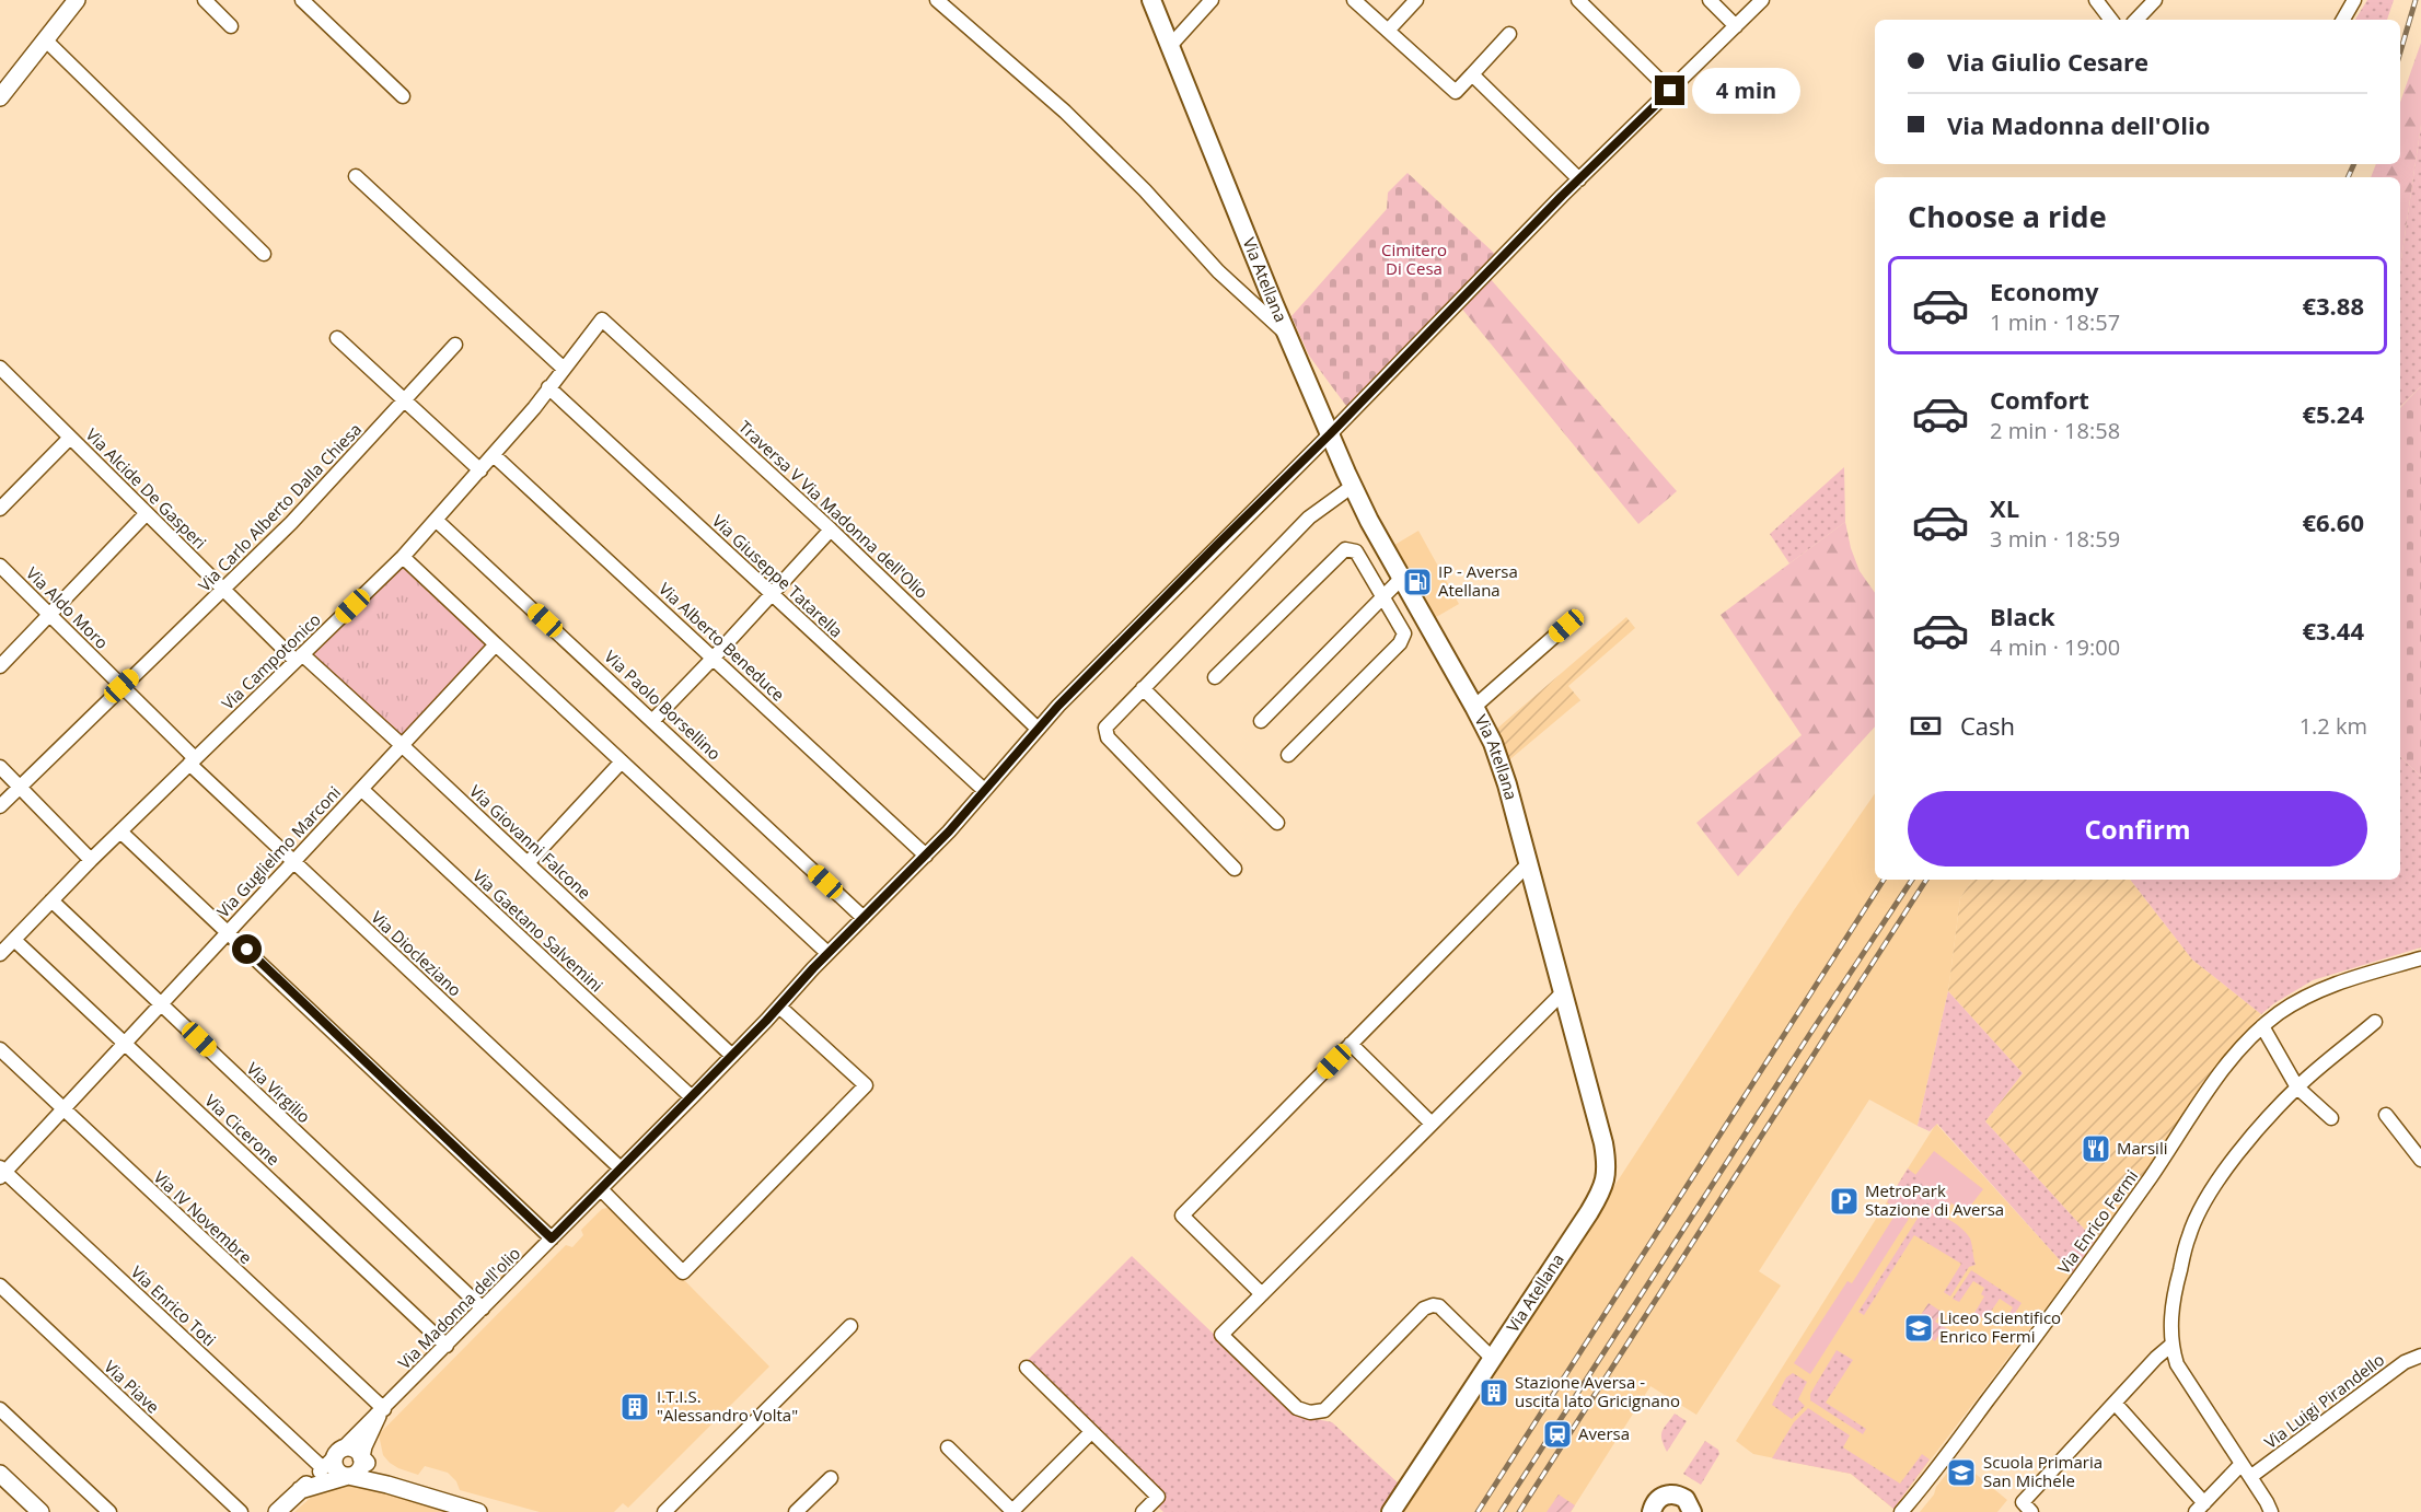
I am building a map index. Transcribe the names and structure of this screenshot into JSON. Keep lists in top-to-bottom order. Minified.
{"streets":{"main road":["Via Atellana"],"street":["Via Alcide De Gasperi","Via Carlo Alberto Dalla Chiesa","Traversa V Via Madonna dell'Olio","Via Giuseppe Tatarella","Via Aldo Moro","Via Alberto Beneduce","Via Campotonico","Via Paolo Borsellino","Via Giovanni Falcone","Via Guglielmo Marconi","Via Gaetano Salvemini","Via Diocleziano","Via Virgilio","Via Cicerone","Via IV Novembre","Via Enrico Fermi","Via Enrico Toti","Via Madonna dell'olio","Via Piave","Via Luigi Pirandello"]},"crossings":[["Via Atellana","Via Madonna dell'olio"],["Via Alcide De Gasperi","Via Carlo Alberto Dalla Chiesa"],["Via Alcide De Gasperi","Via Campotonico"],["Via Alcide De Gasperi","Via Giovanni Falcone"],["Via Carlo Alberto Dalla Chiesa","Via Aldo Moro"],["Traversa V Via Madonna dell'Olio","Via Campotonico"],["Traversa V Via Madonna dell'Olio","Via Madonna dell'olio"],["Via Giuseppe Tatarella","Via Campotonico"],["Via Giuseppe Tatarella","Via Madonna dell'olio"],["Via Aldo Moro","Via Campotonico"],["Via Aldo Moro","Via Diocleziano"],["Via Alberto Beneduce","Via Campotonico"],["Via Alberto Beneduce","Via Madonna dell'olio"],["Via Campotonico","Via Paolo Borsellino"],["Via Campotonico","Via Giovanni Falcone"],["Via Campotonico","Via Diocleziano"],["Via Campotonico","Via Virgilio"],["Via Campotonico","Via Cicerone"],["Via Paolo Borsellino","Via Madonna dell'olio"],["Via Giovanni Falcone","Via Guglielmo Marconi"],["Via Giovanni Falcone","Via Madonna dell'olio"],["Via Guglielmo Marconi","Via Gaetano Salvemini"],["Via Guglielmo Marconi","Via Diocleziano"],["Via Guglielmo Marconi","Via Virgilio"],["Via Guglielmo Marconi","Via Cicerone"],["Via Guglielmo Marconi","Via IV Novembre"],["Via Guglielmo Marconi","Via Enrico Toti"],["Via Gaetano Salvemini","Via Madonna dell'olio"],["Via Diocleziano","Via Madonna dell'olio"],["Via Virgilio","Via Madonna dell'olio"],["Via Cicerone","Via Madonna dell'olio"],["Via IV Novembre","Via Madonna dell'olio"],["Via Enrico Toti","Via Madonna dell'olio"]],"parks":["Cimitero Di Cesa"],"places":{"fuel station":["IP - Aversa Atellana"],"restaurant":["Marsili"],"parking":["MetroPark Stazione di Aversa"],"school or university":["Liceo Scientifico Enrico Fermi","Scuola Primaria San Michele"],"building":["Stazione Aversa - uscita lato Gricignano","I.T.I.S. \"Alessandro Volta\""],"station":["Aversa"]},"page":{"banner":["Via Giulio Cesare","Via Madonna dell'Olio"],"bubble":"4 min","heading":"Choose a ride","list":[{"name":"Economy","note":"1 min · 18:57","value":"€3.88"},{"name":"Comfort","note":"2 min · 18:58","value":"€5.24"},{"name":"XL","note":"3 min · 18:59","value":"€6.60"},{"name":"Black","note":"4 min · 19:00","value":"€3.44"}],"pay":["Cash","1.2 km"],"buttons":"Confirm"}}
